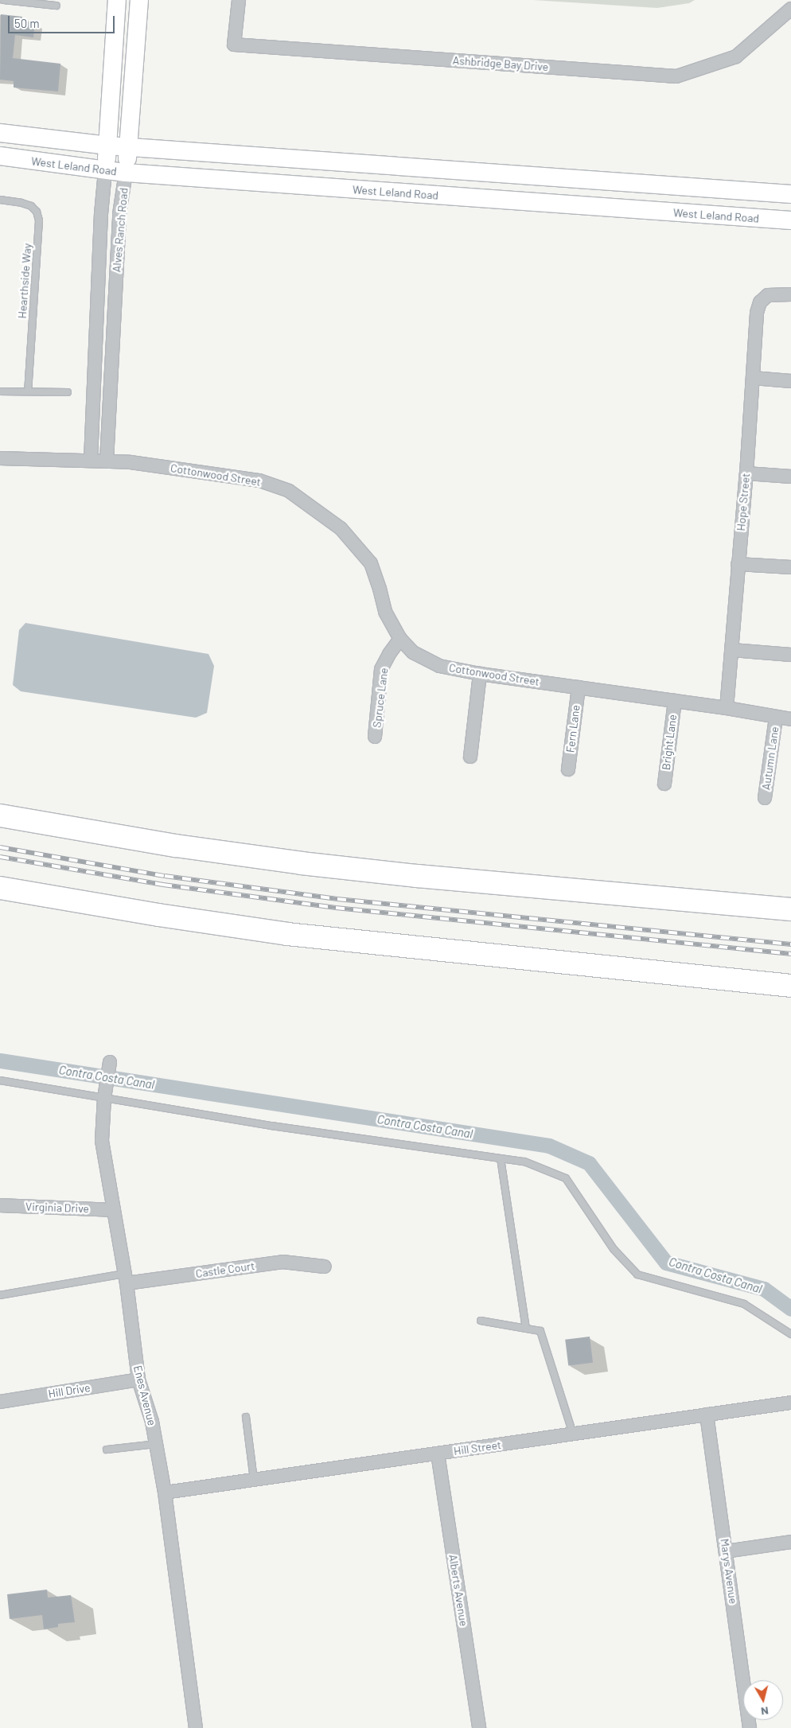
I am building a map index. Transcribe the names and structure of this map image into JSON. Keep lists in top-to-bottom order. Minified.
{"streets":{"main road":["West Leland Road","Alves Ranch Road"],"street":["Ashbridge Bay Drive","Cottonwood Street","Hope Street","Spruce Lane","Fern Lane","Bright Lane","Autumn Lane","Virginia Drive","Castle Court","Hill Drive","Enes Avenue","Hill Street","Marys Avenue","Alberts Avenue"],"lane":["Hearthside Way"]},"crossings":[["West Leland Road","Alves Ranch Road"],["Alves Ranch Road","Cottonwood Street"],["Cottonwood Street","Hope Street"],["Cottonwood Street","Spruce Lane"],["Cottonwood Street","Fern Lane"],["Cottonwood Street","Bright Lane"],["Cottonwood Street","Autumn Lane"],["Virginia Drive","Enes Avenue"],["Castle Court","Enes Avenue"],["Hill Drive","Enes Avenue"],["Enes Avenue","Hill Street"],["Hill Street","Marys Avenue"],["Hill Street","Alberts Avenue"]],"water":["Contra Costa Canal"],"scale_bar":"50 m","north":"bottom"}
